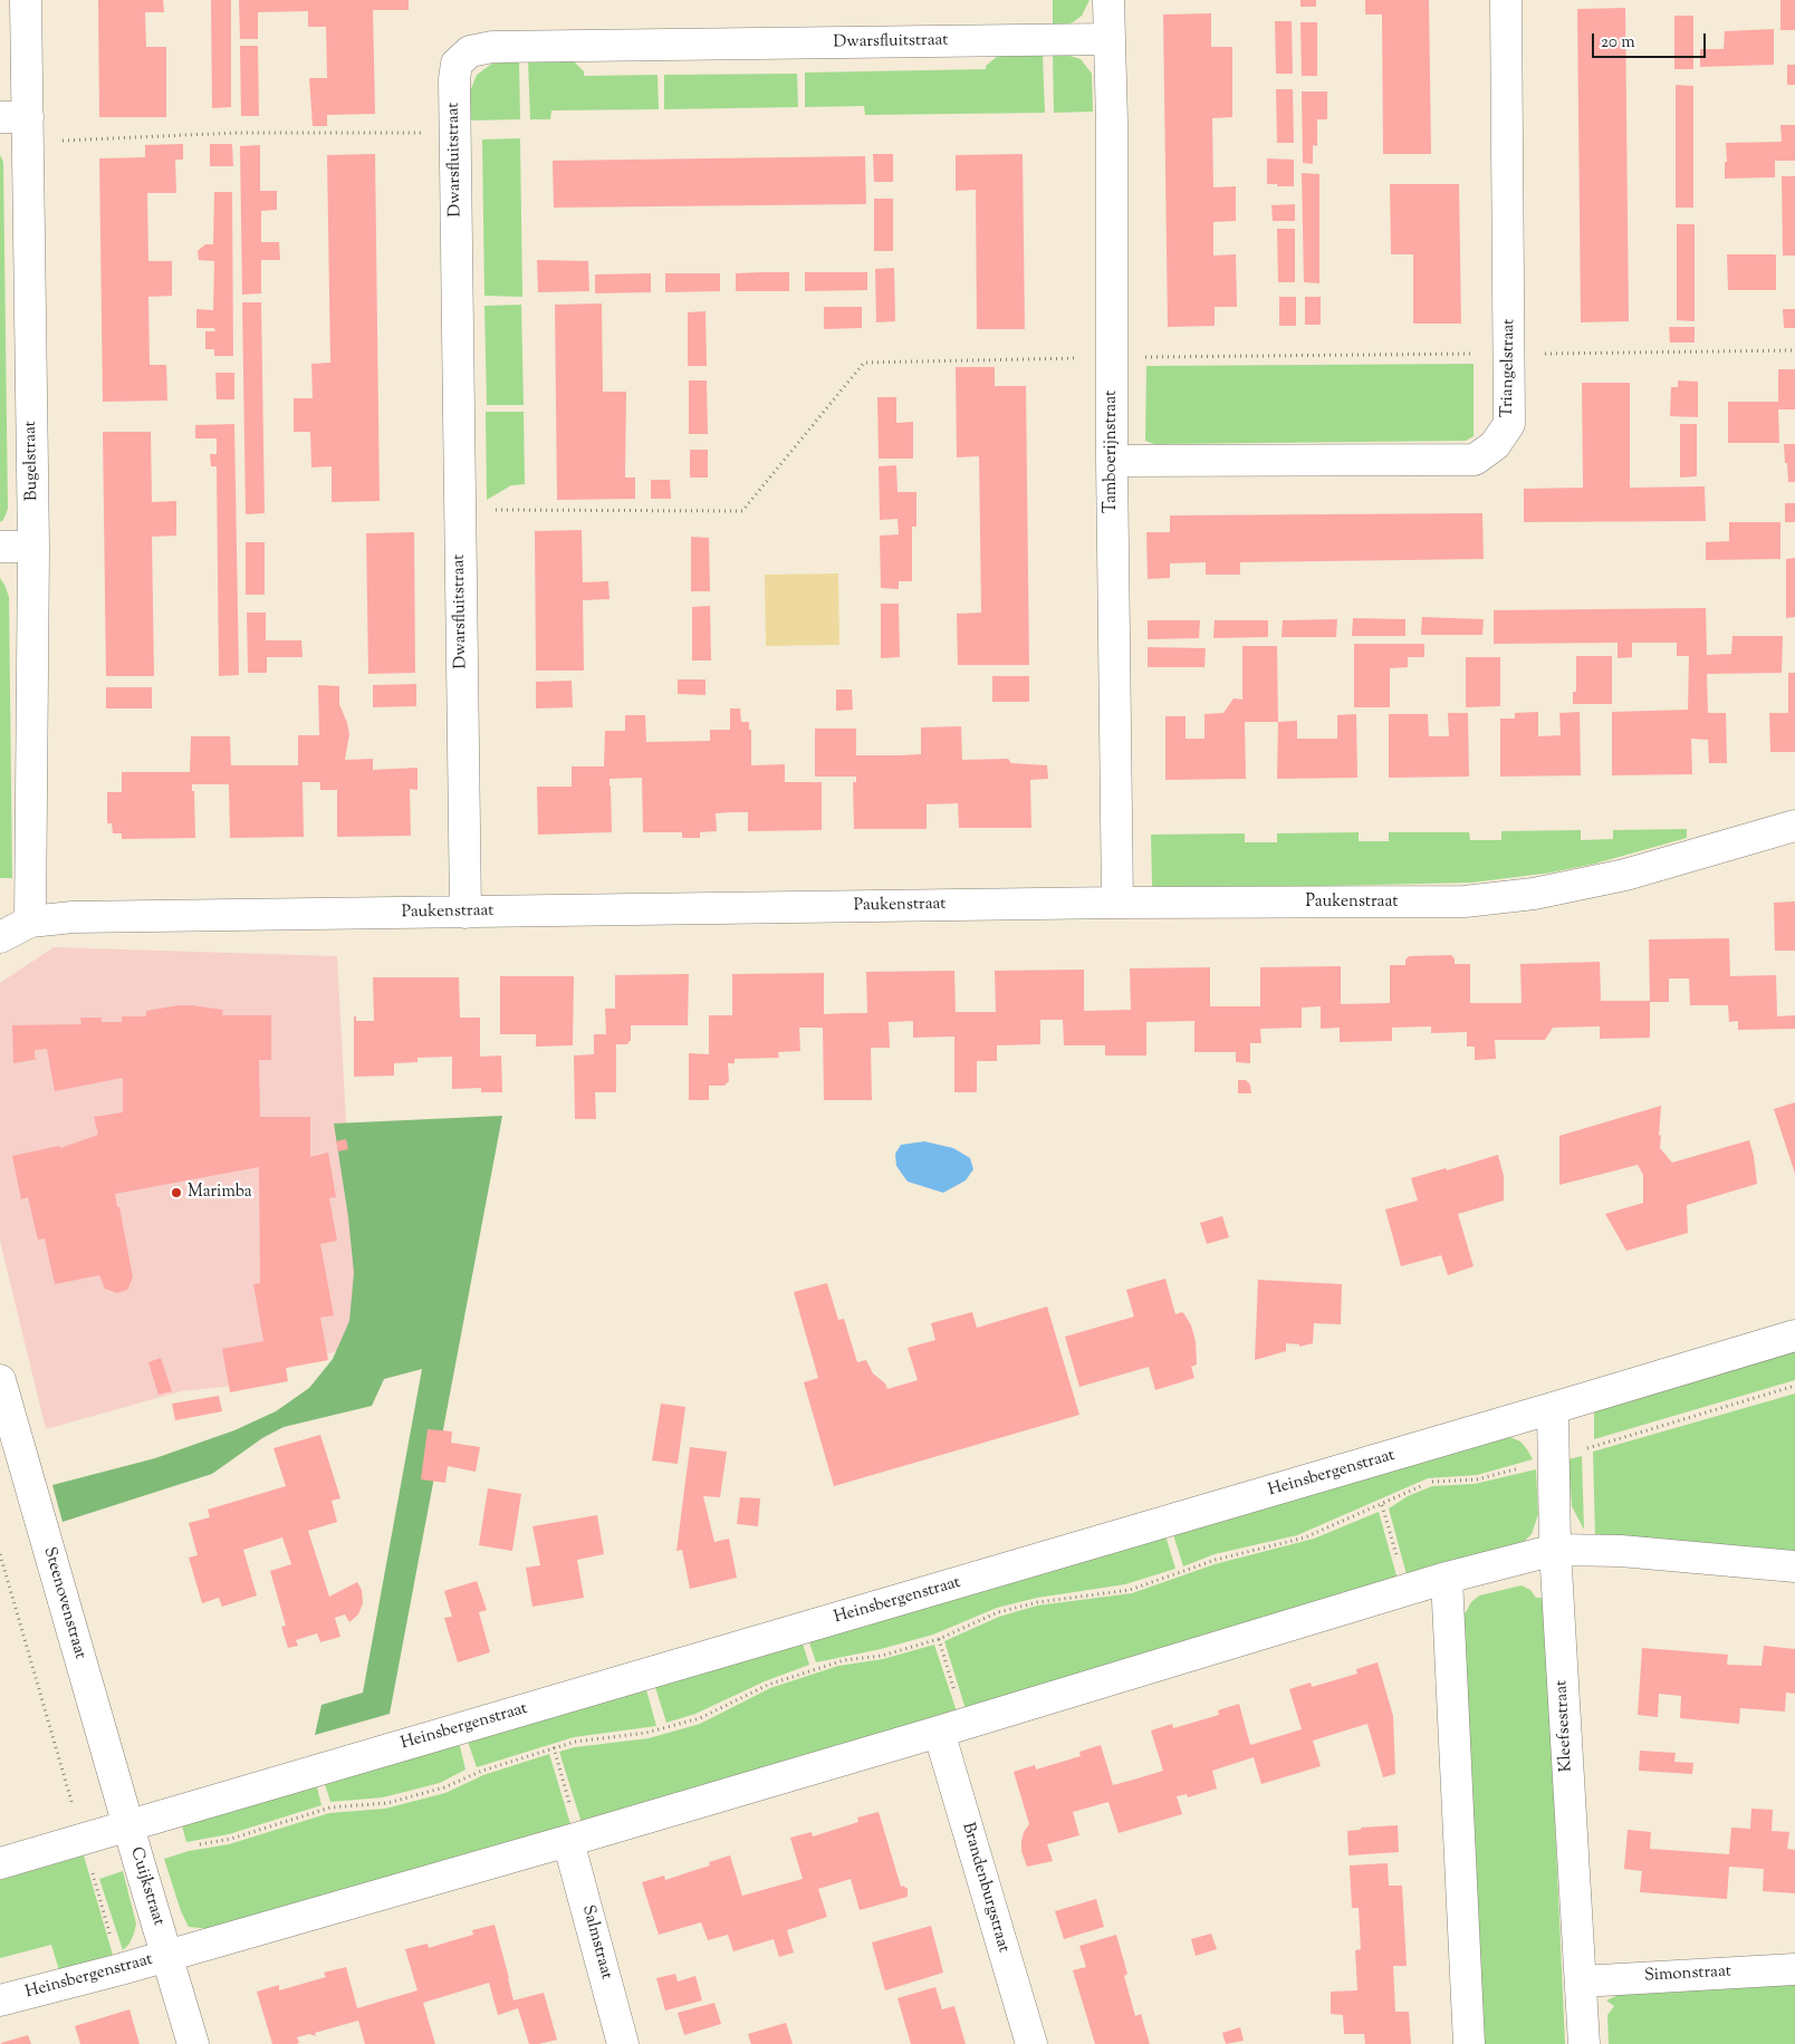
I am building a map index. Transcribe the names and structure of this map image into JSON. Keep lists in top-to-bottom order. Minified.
{"streets":{"street":["Dwarsfluitstraat","Triangelstraat","Tamboerijnstraat","Bugelstraat","Paukenstraat","Heinsbergenstraat","Steenovenstraat","Kleefsestraat","Cuijkstraat","Brandenburgstraat","Salmstraat","Simonstraat"]},"crossings":[["Dwarsfluitstraat","Tamboerijnstraat"],["Dwarsfluitstraat","Paukenstraat"],["Triangelstraat","Tamboerijnstraat"],["Tamboerijnstraat","Paukenstraat"],["Bugelstraat","Paukenstraat"],["Heinsbergenstraat","Steenovenstraat"],["Heinsbergenstraat","Kleefsestraat"],["Heinsbergenstraat","Cuijkstraat"],["Heinsbergenstraat","Brandenburgstraat"],["Heinsbergenstraat","Salmstraat"],["Steenovenstraat","Cuijkstraat"],["Kleefsestraat","Simonstraat"]],"places":["Marimba"],"scale_bar":"20 m"}
